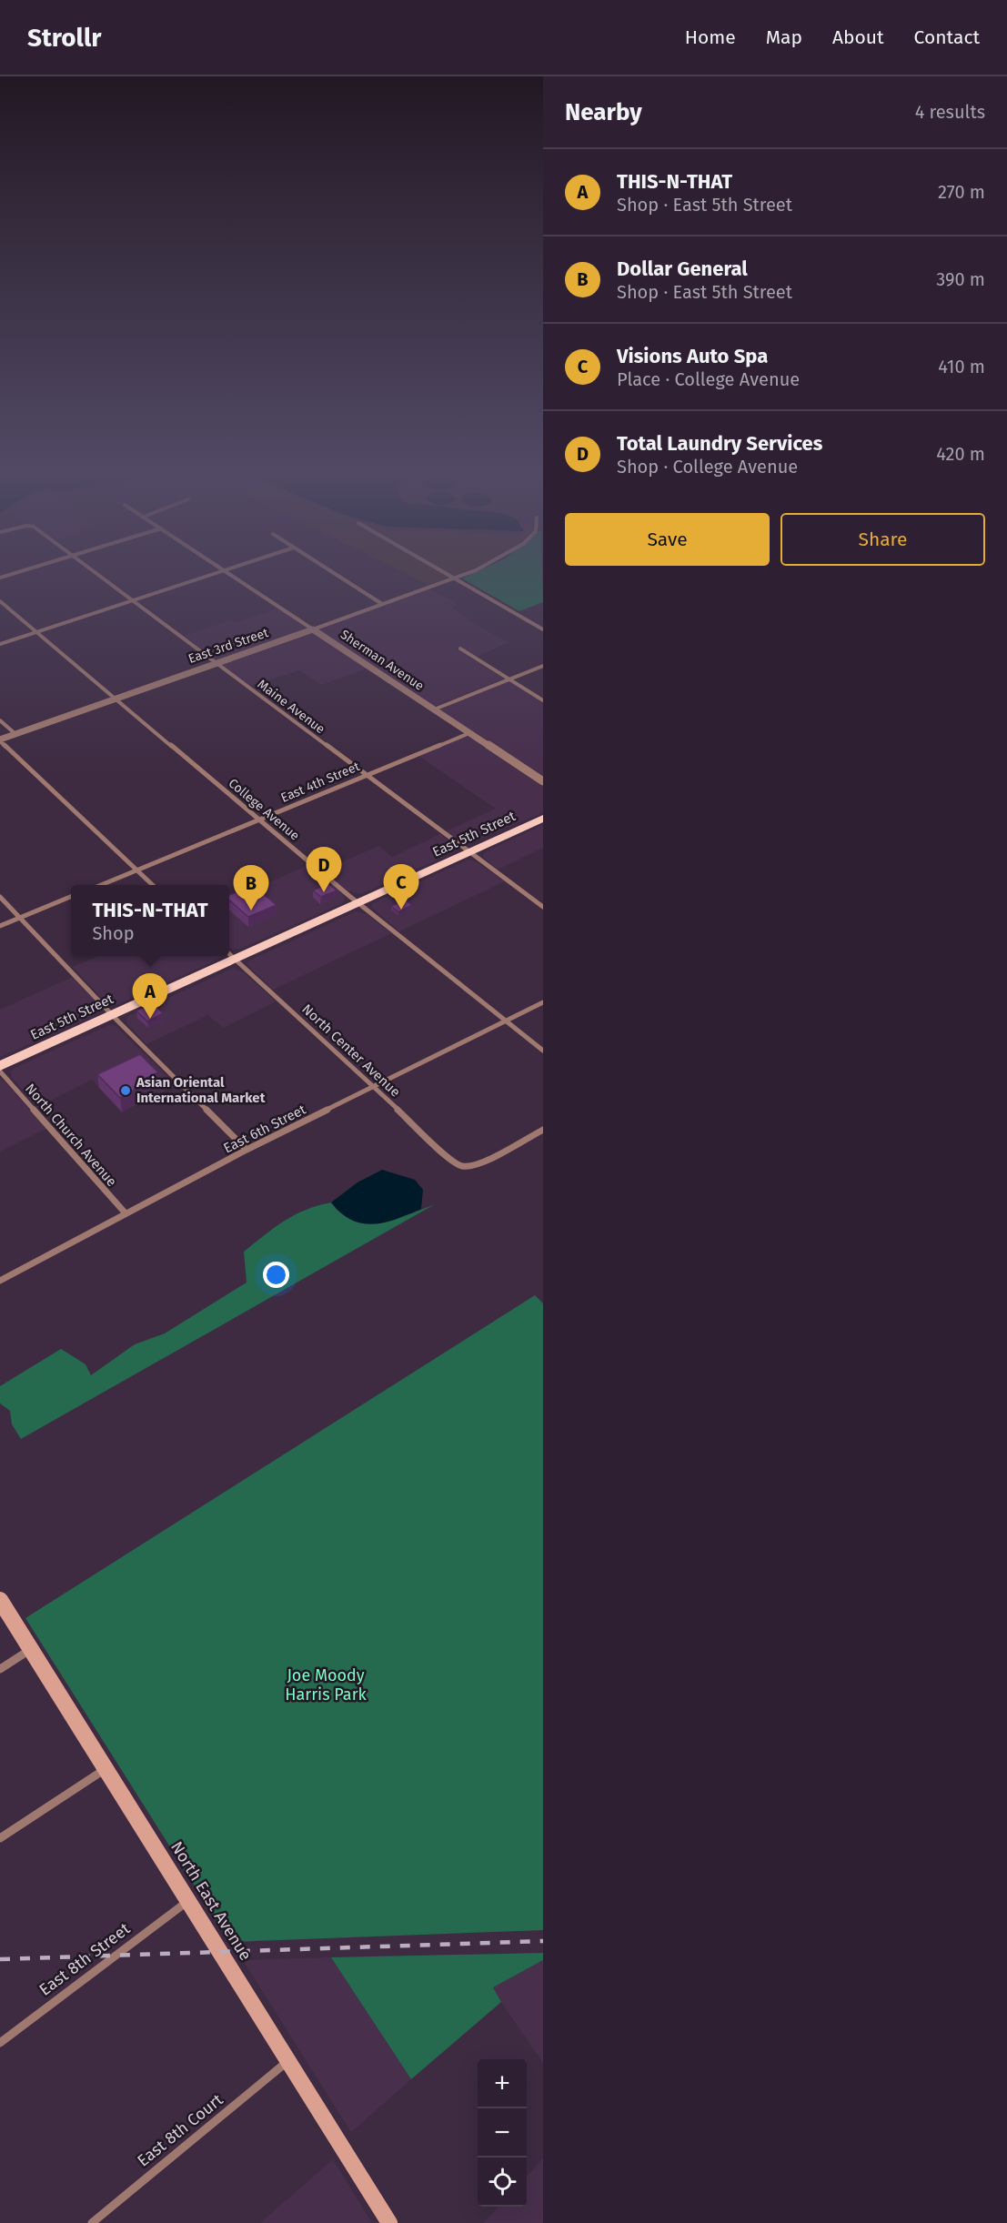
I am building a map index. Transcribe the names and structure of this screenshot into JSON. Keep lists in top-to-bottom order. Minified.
{"streets":{"main road":["East 5th Street","North East Avenue"],"street":["East 3rd Street","Sherman Avenue","Maine Avenue","East 4th Street","College Avenue","North Center Avenue","East 6th Street","North Church Avenue","East 8th Street","East 8th Court"]},"crossings":[["East 3rd Street","Sherman Avenue"],["East 3rd Street","Maine Avenue"],["East 3rd Street","College Avenue"],["Sherman Avenue","East 4th Street"],["Maine Avenue","East 4th Street"],["Maine Avenue","East 5th Street"],["East 4th Street","College Avenue"],["College Avenue","East 5th Street"],["College Avenue","East 6th Street"],["East 5th Street","North Center Avenue"],["North Center Avenue","East 6th Street"],["East 6th Street","North Church Avenue"],["North East Avenue","East 8th Street"],["North East Avenue","East 8th Court"]],"parks":["Joe Moody Harris Park"],"places":["Asian Oriental International Market"],"page":{"header":"Strollr","nav":["Home","Map","About","Contact"],"heading":["Nearby","4 results"],"list":[{"mark":"A","name":"THIS-N-THAT","note":"Shop · East 5th Street","value":"270 m"},{"mark":"B","name":"Dollar General","note":"Shop · East 5th Street","value":"390 m"},{"mark":"C","name":"Visions Auto Spa","note":"Place · College Avenue","value":"410 m"},{"mark":"D","name":"Total Laundry Services","note":"Shop · College Avenue","value":"420 m"}],"buttons":["Save","Share"],"pins":["D","C","B","A"],"popup":["THIS-N-THAT","Shop"],"map_buttons":["+","−"]}}
